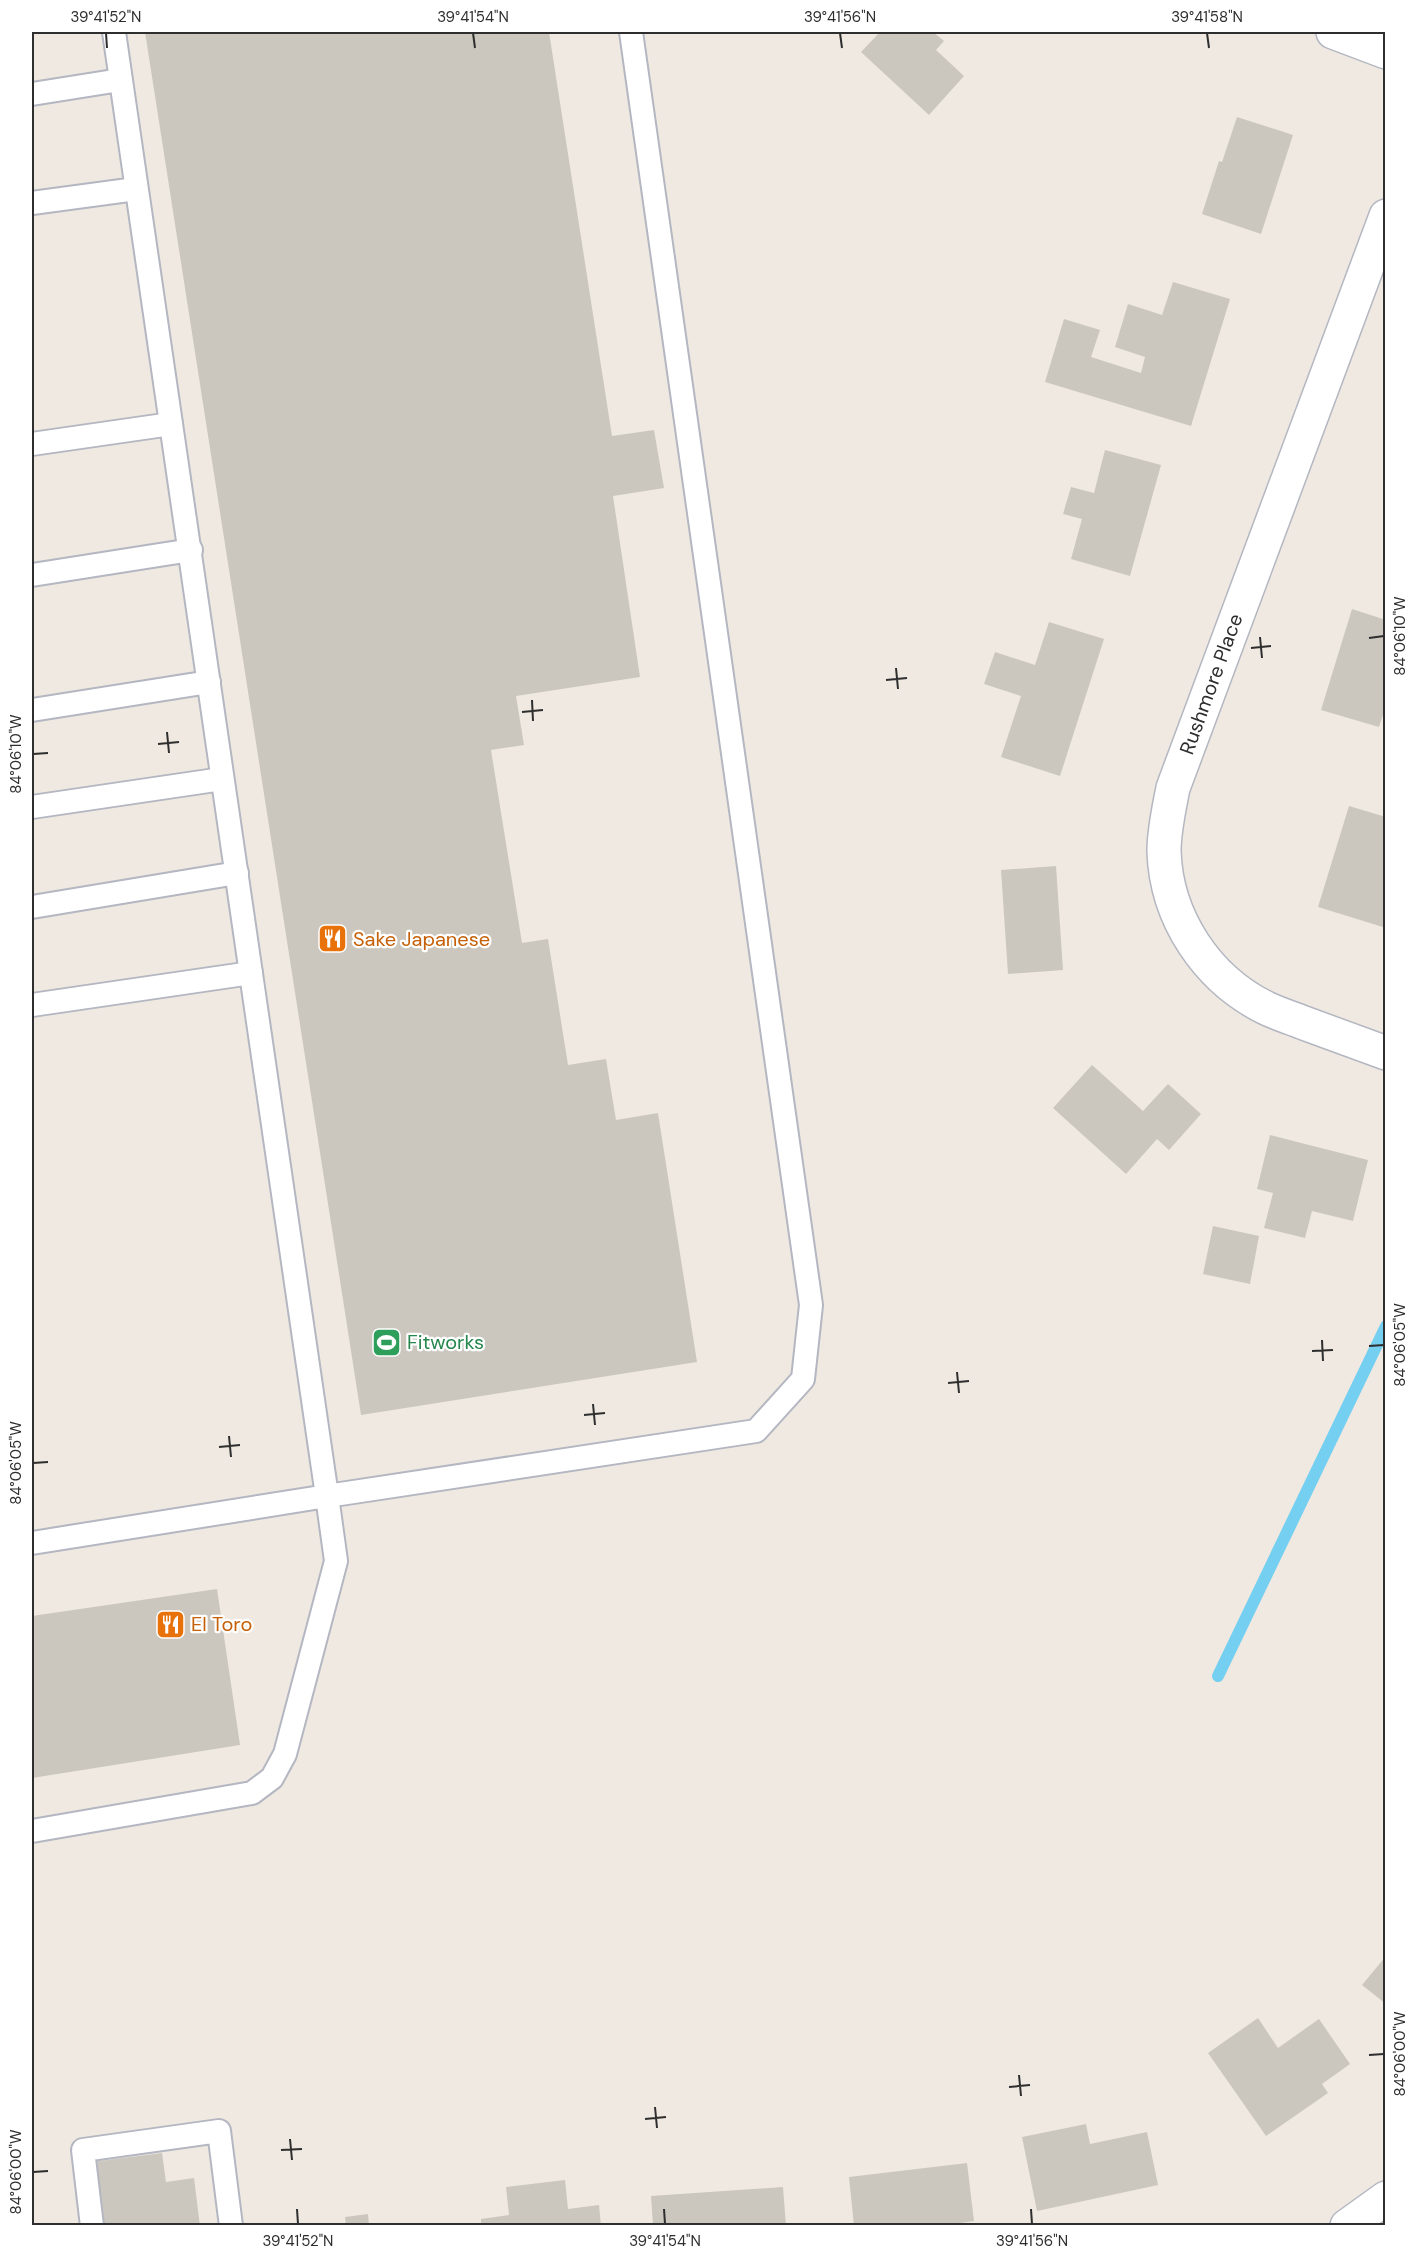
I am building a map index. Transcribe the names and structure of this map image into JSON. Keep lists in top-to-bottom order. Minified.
{"streets":{"street":["Rushmore Place"]},"places":{"restaurant":["Sake Japanese","El Toro"],"sports":["Fitworks"]},"coordinates":["39°41'52\"N","39°41'54\"N","39°41'56\"N","39°41'58\"N","84°06'10\"W","84°06'05\"W","84°06'00\"W"]}
